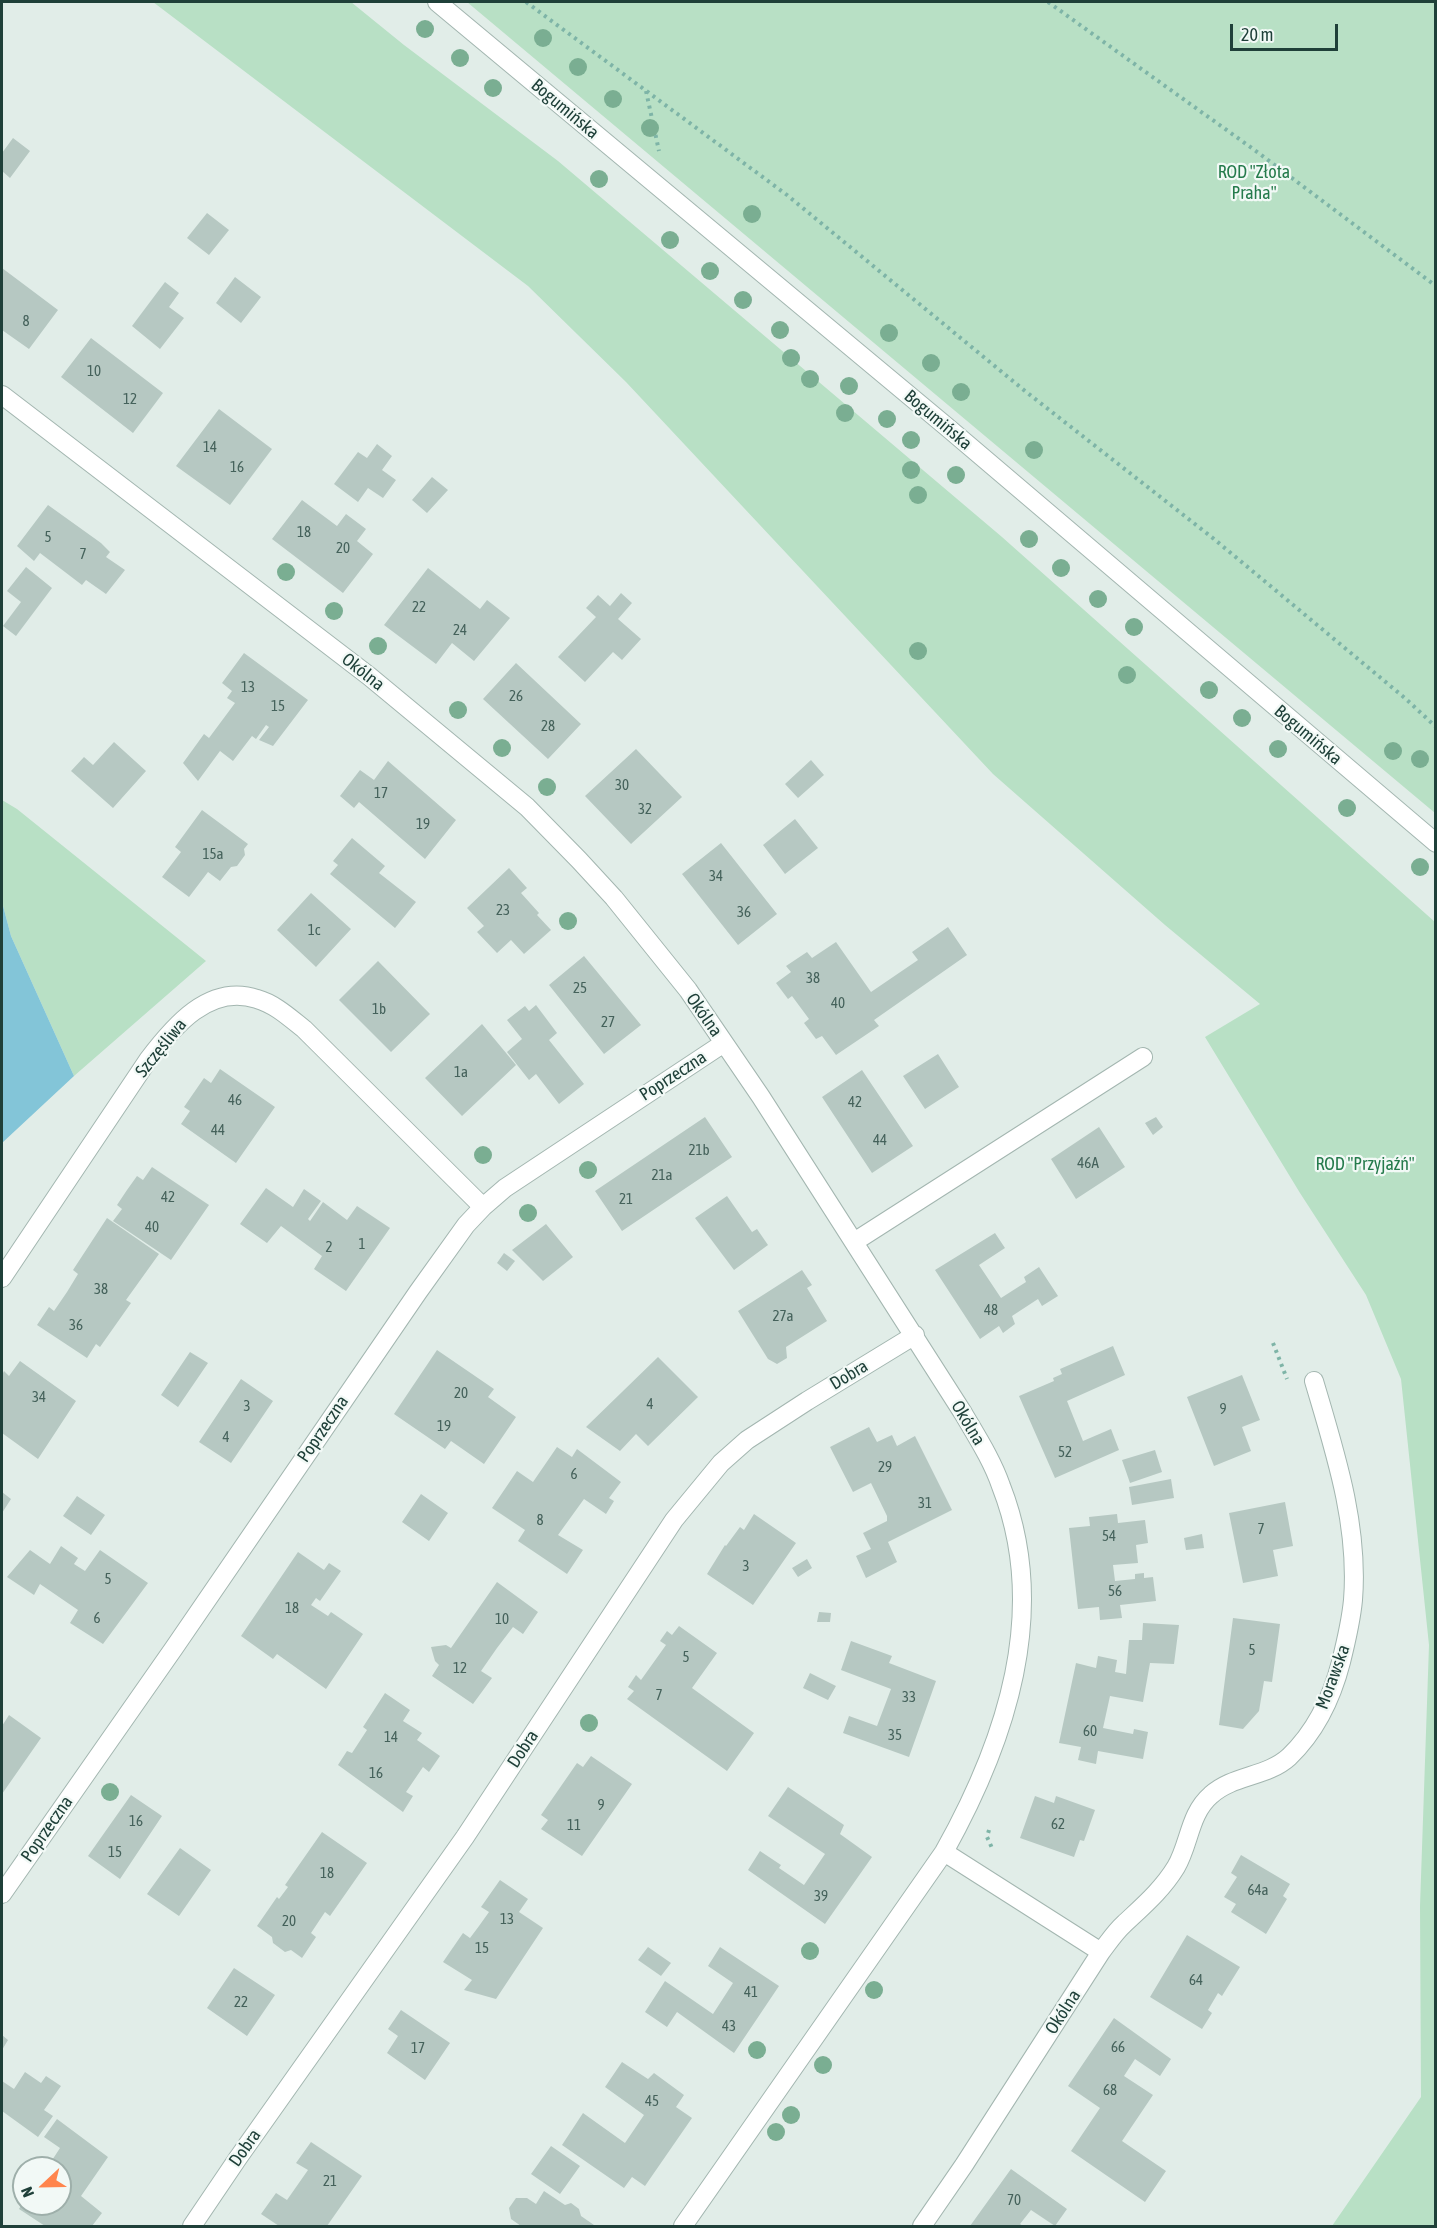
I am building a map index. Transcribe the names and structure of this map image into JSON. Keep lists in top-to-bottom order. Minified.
{"streets":{"street":["Bogumińska","Okólna","Szczęśliwa","Poprzeczna","Dobra","Morawska"]},"crossings":[["Okólna","Poprzeczna"],["Okólna","Dobra"],["Okólna","Morawska"],["Szczęśliwa","Poprzeczna"]],"parks":["ROD \"Złota Praha\"","ROD \"Przyjaźń\""],"house_numbers":["8","10","12","14","16","18","5","20","7","22","24","13","26","15","28","30","17","32","19","15a","34","23","36","1c","38","25","40","1b","27","1a","46","42","44","44","21b","46A","21a","42","21","40","1","2","38","48","27a","36","20","34","4","3","9","19","4","52","29","6","31","8","7","54","3","5","56","18","6","10","5","5","12","7","33","60","35","14","16","9","16","62","11","15","18","64a","39","13","20","15","64","41","22","43","66","17","68","45","21","70"],"scale_bar":"20 m","north":"left"}
